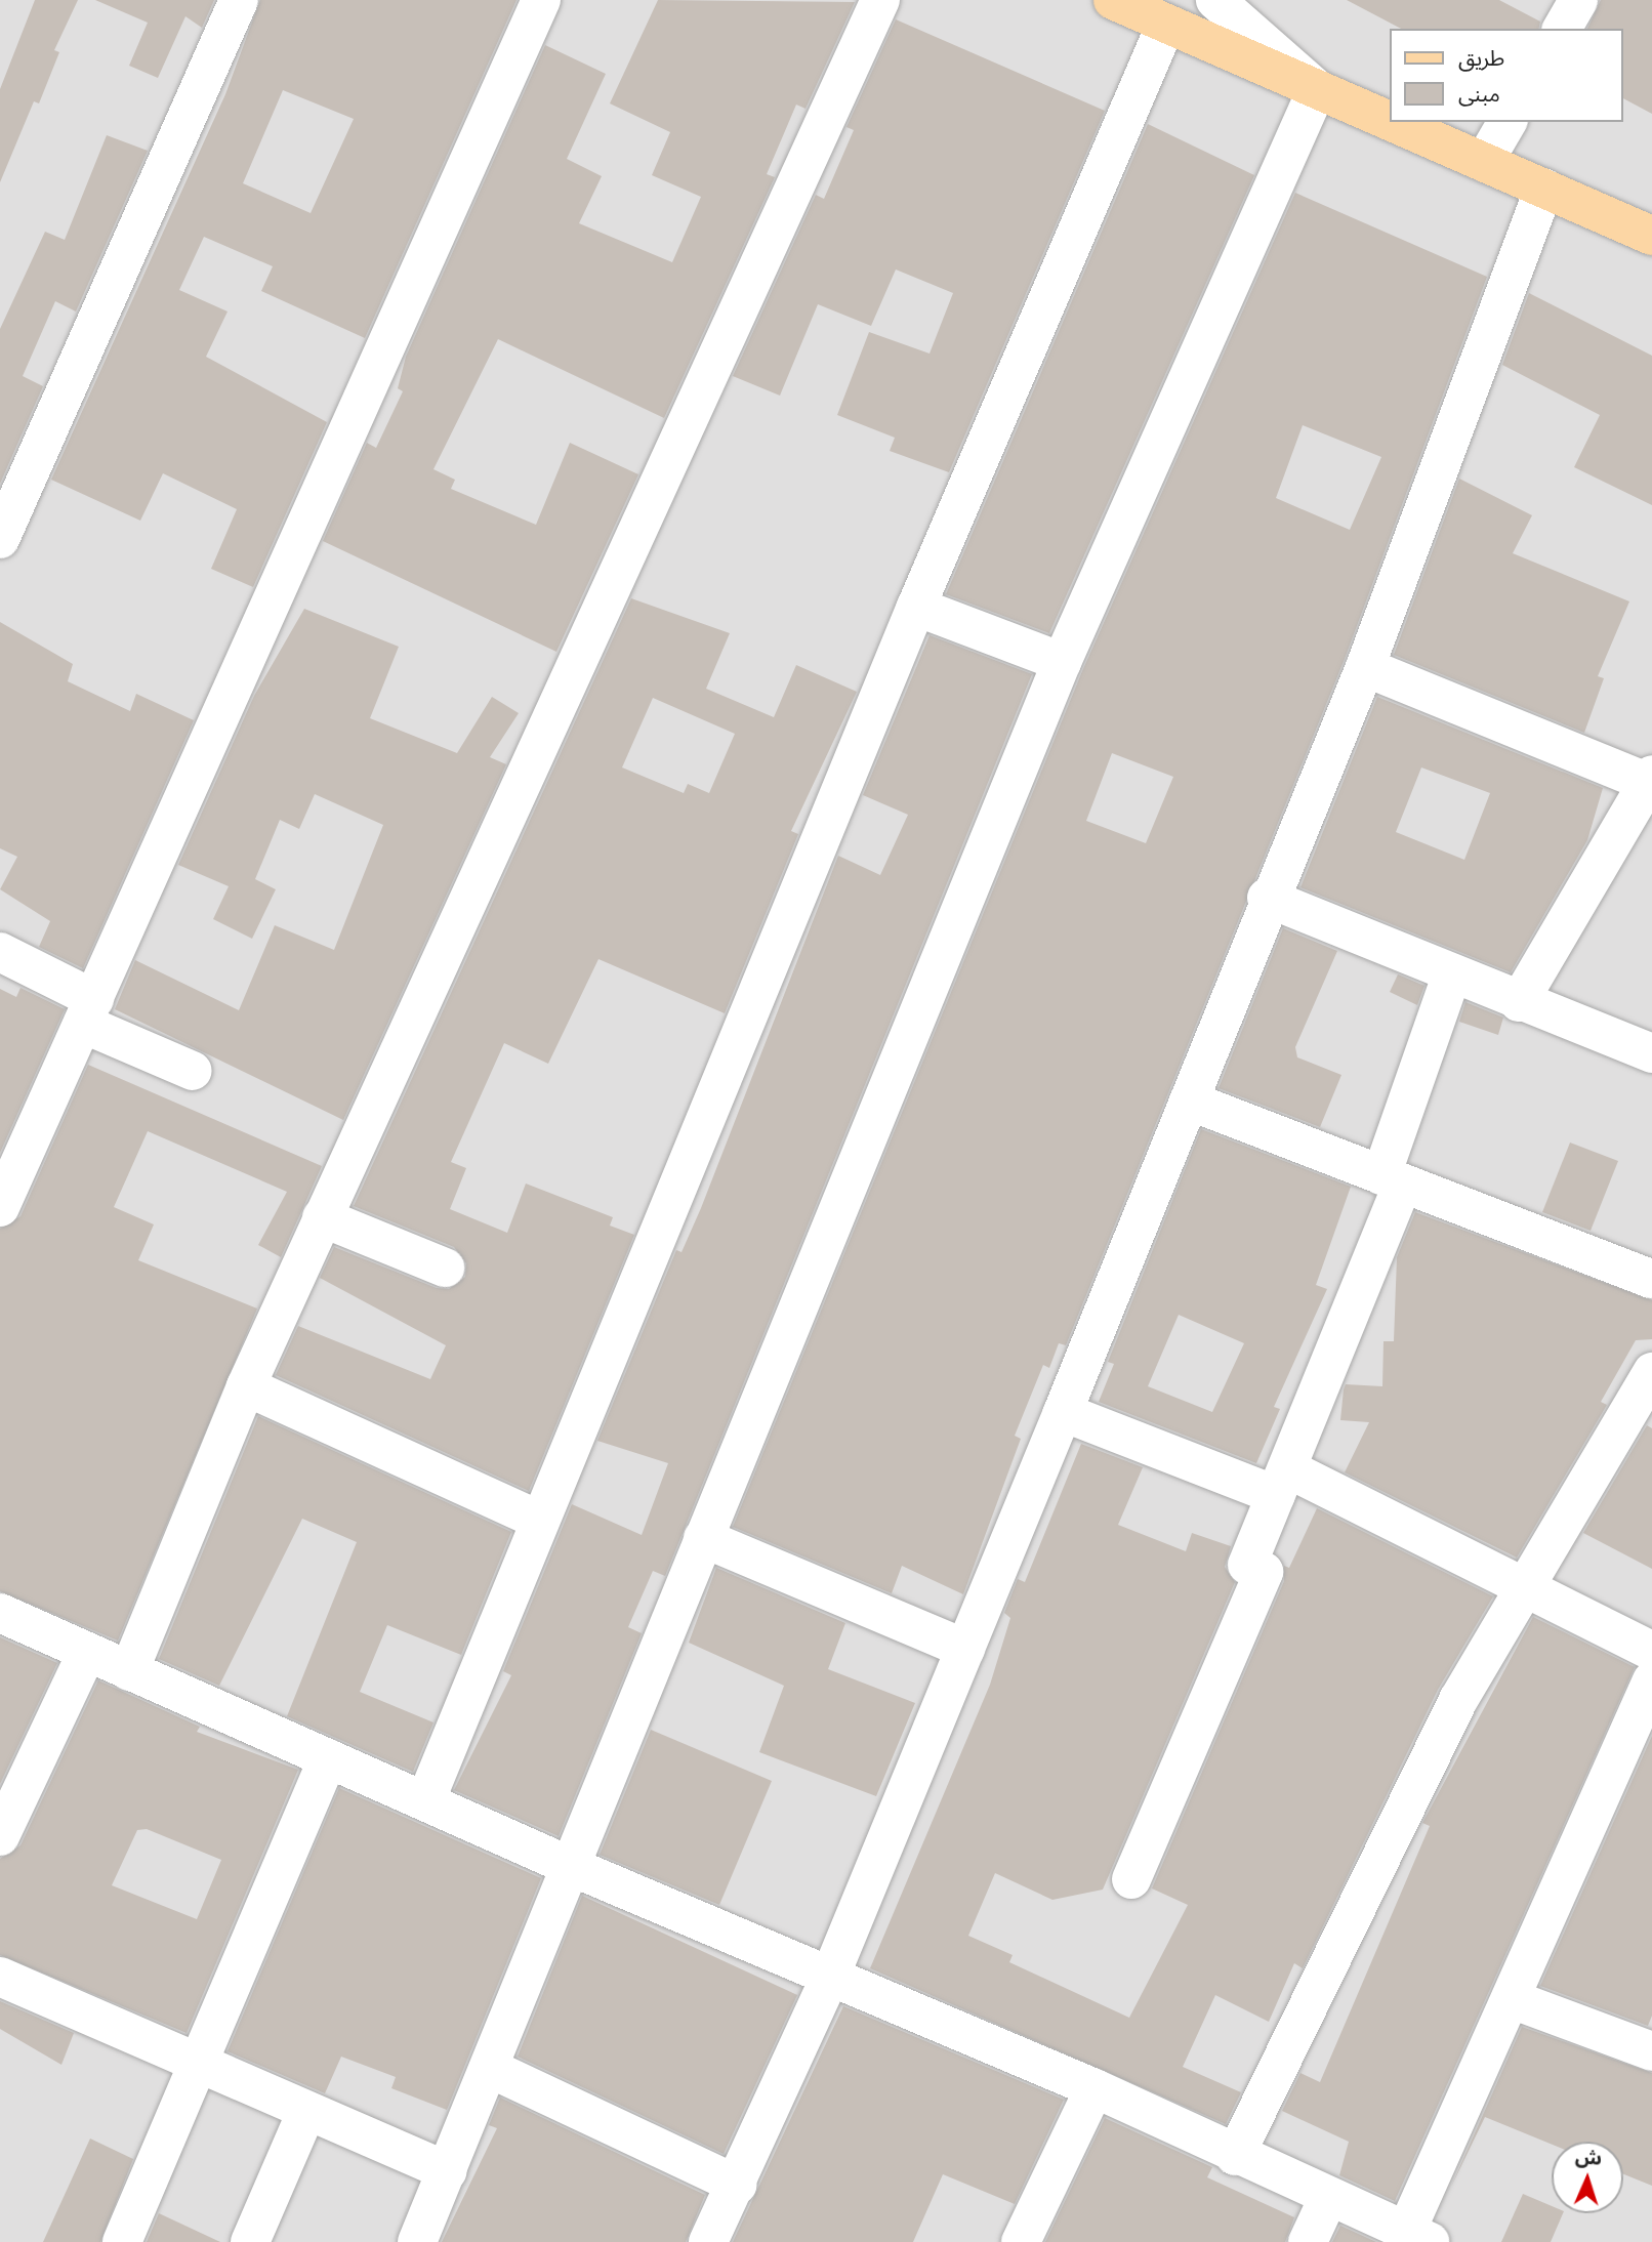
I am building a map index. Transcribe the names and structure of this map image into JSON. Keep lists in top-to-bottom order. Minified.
{"legend":["طريق","مبنى"],"north":"top"}
